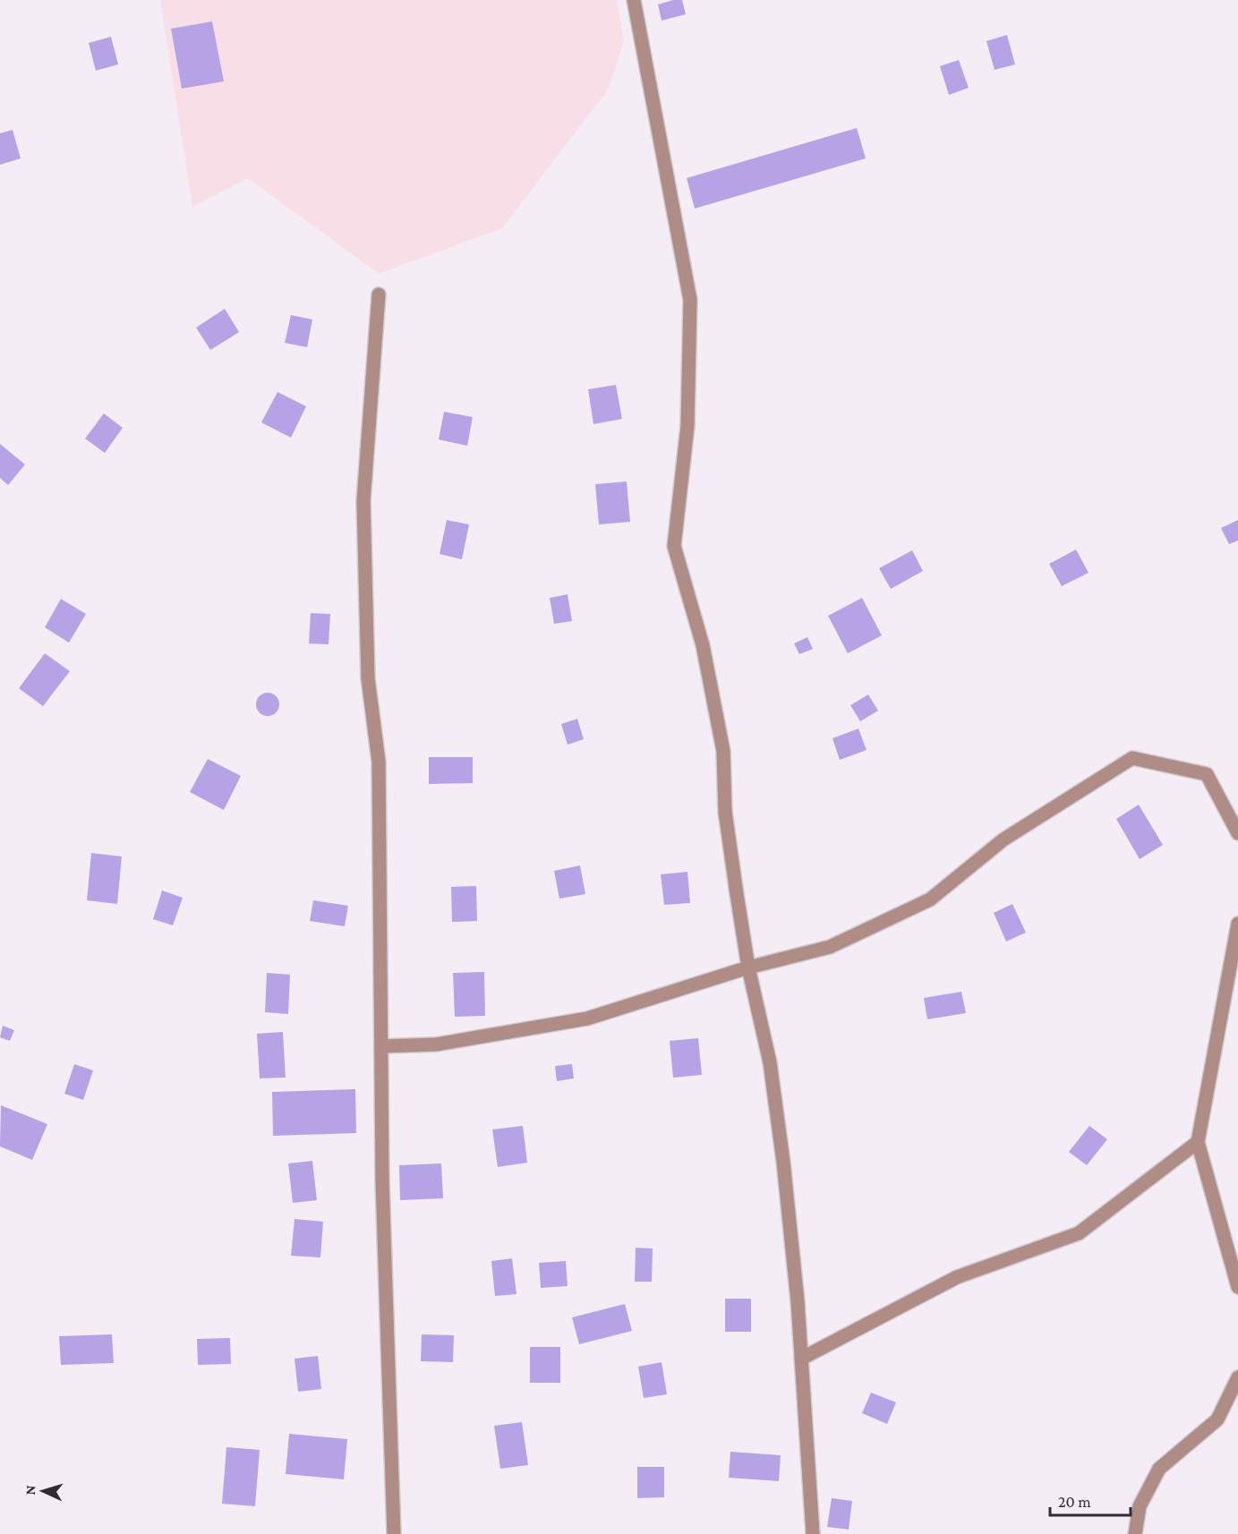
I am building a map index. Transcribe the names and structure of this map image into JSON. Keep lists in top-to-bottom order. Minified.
{"scale_bar":"20 m","north":"left"}
